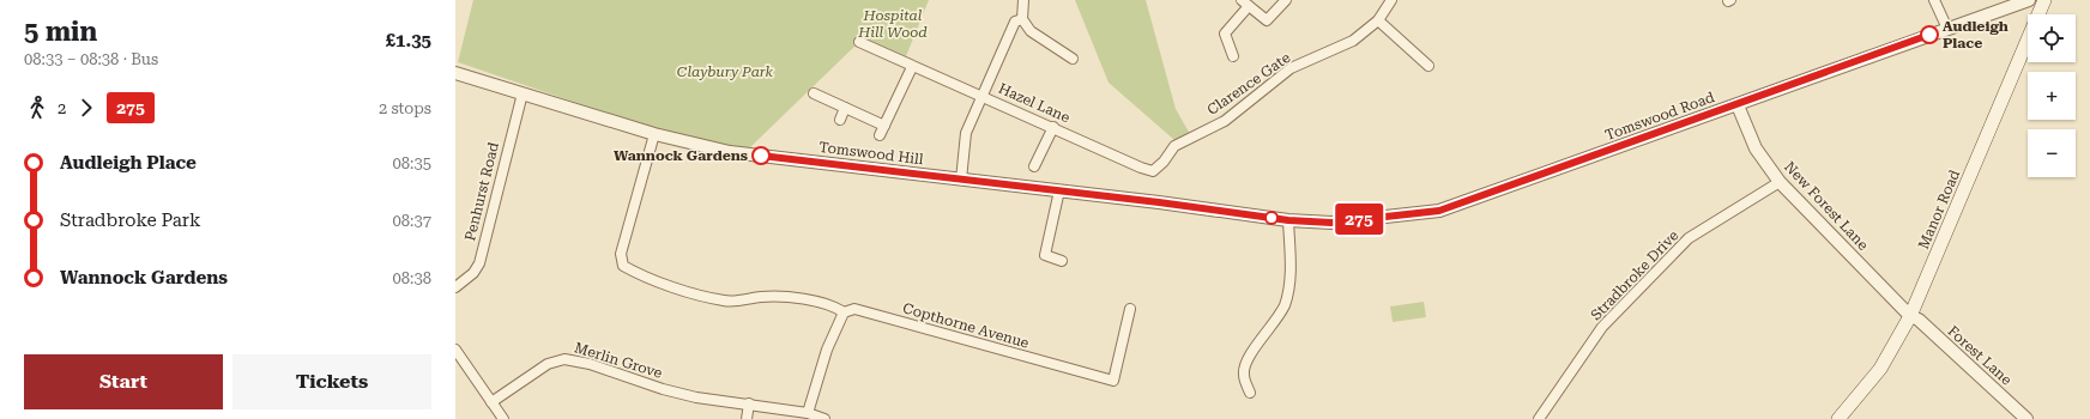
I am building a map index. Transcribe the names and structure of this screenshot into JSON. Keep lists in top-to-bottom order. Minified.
{"streets":{"main road":["Manor Road"],"street":["Clarence Gate","Hazel Lane","Tomswood Road","Tomswood Hill","Penhurst Road","New Forest Lane","Stradbroke Drive","Copthorne Avenue","Forest Lane","Merlin Grove"]},"crossings":[["Clarence Gate","Hazel Lane"],["Tomswood Road","Tomswood Hill"],["Tomswood Road","New Forest Lane"],["Tomswood Hill","Penhurst Road"],["New Forest Lane","Manor Road"],["New Forest Lane","Stradbroke Drive"],["New Forest Lane","Forest Lane"],["Manor Road","Forest Lane"]],"parks":["Hospital Hill Wood","Claybury Park"],"places":["Audleigh Place","Wannock Gardens"],"lines":["bus line 275"],"page":{"heading":["5 min","08:33 – 08:38 · Bus","£1.35"],"on_map":"275","map_buttons":["+","−"],"legs":["2","275","2 stops"],"list":[{"name":"Audleigh Place","value":"08:35"},{"name":"Stradbroke Park","value":"08:37"},{"name":"Wannock Gardens","value":"08:38"}],"buttons":["Start","Tickets"]}}
